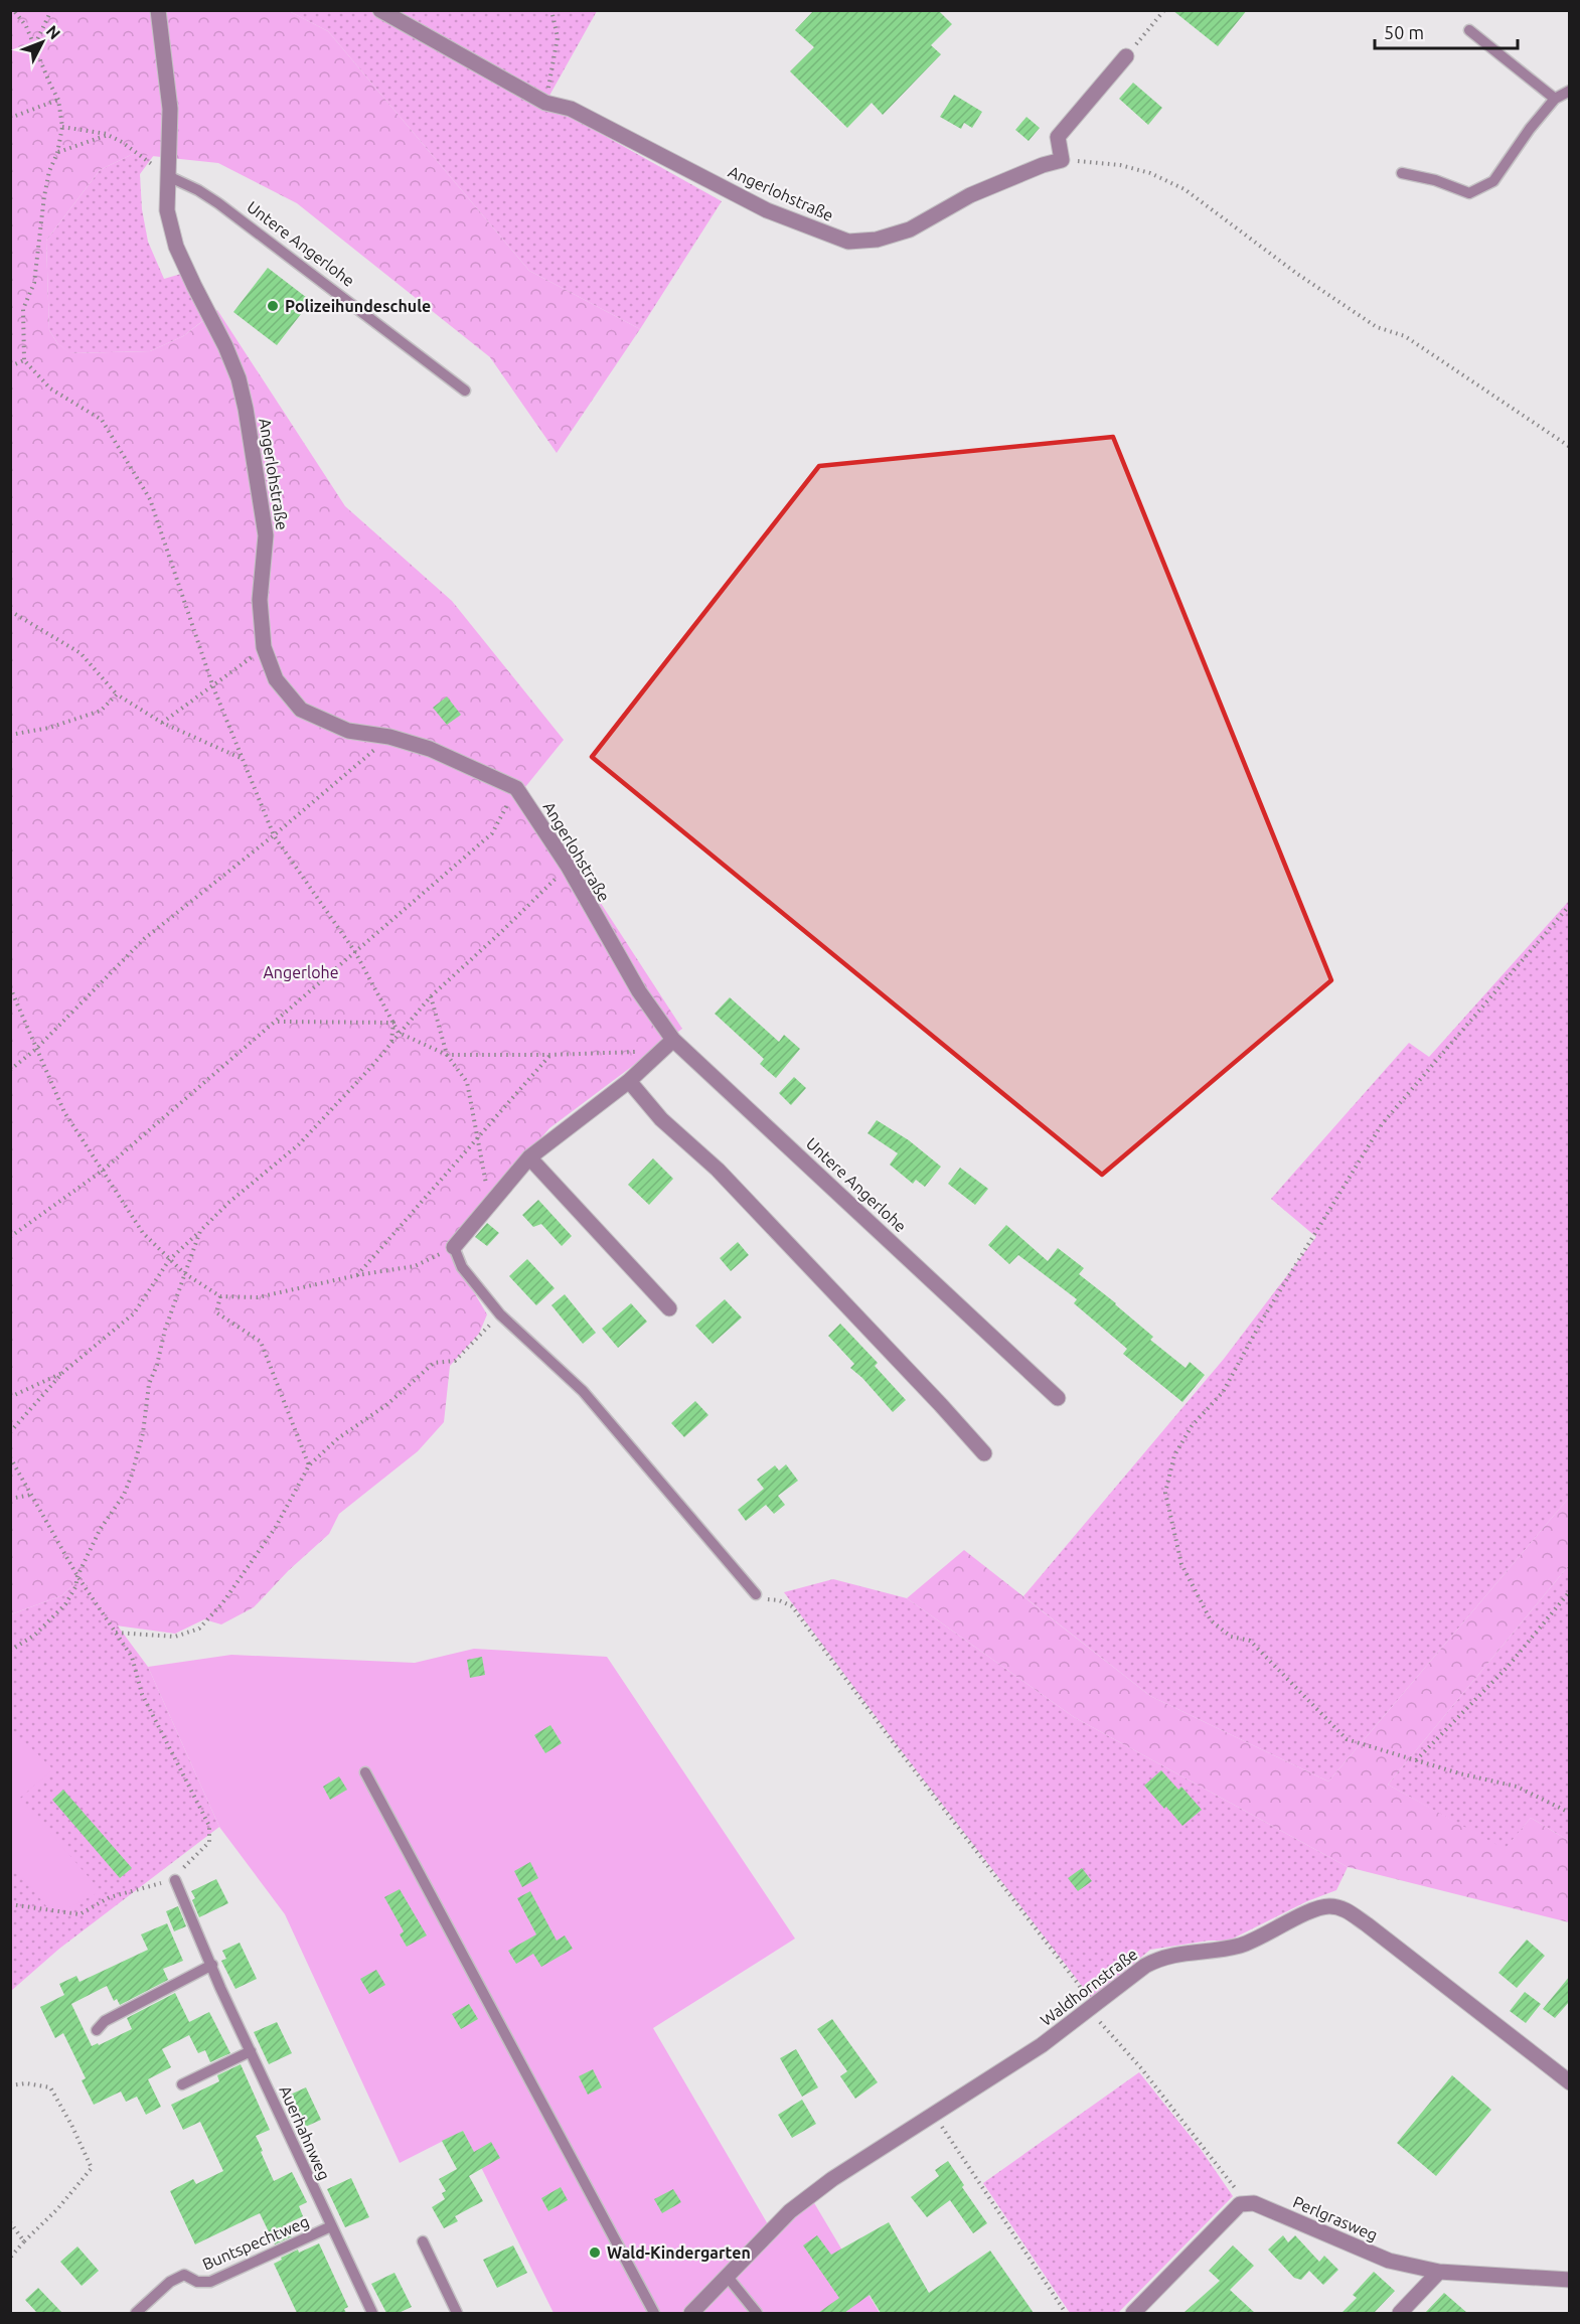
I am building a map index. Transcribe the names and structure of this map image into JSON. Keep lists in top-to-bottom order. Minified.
{"streets":{"street":["Angerlohstraße","Untere Angerlohe","Waldhornstraße","Perlgrasweg"],"lane":["Auerhahnweg","Buntspechtweg"]},"crossings":[["Angerlohstraße","Untere Angerlohe"],["Auerhahnweg","Buntspechtweg"]],"parks":["Angerlohe"],"places":["Polizeihundeschule","Wald-Kindergarten"],"scale_bar":"50 m","north":"top right"}
